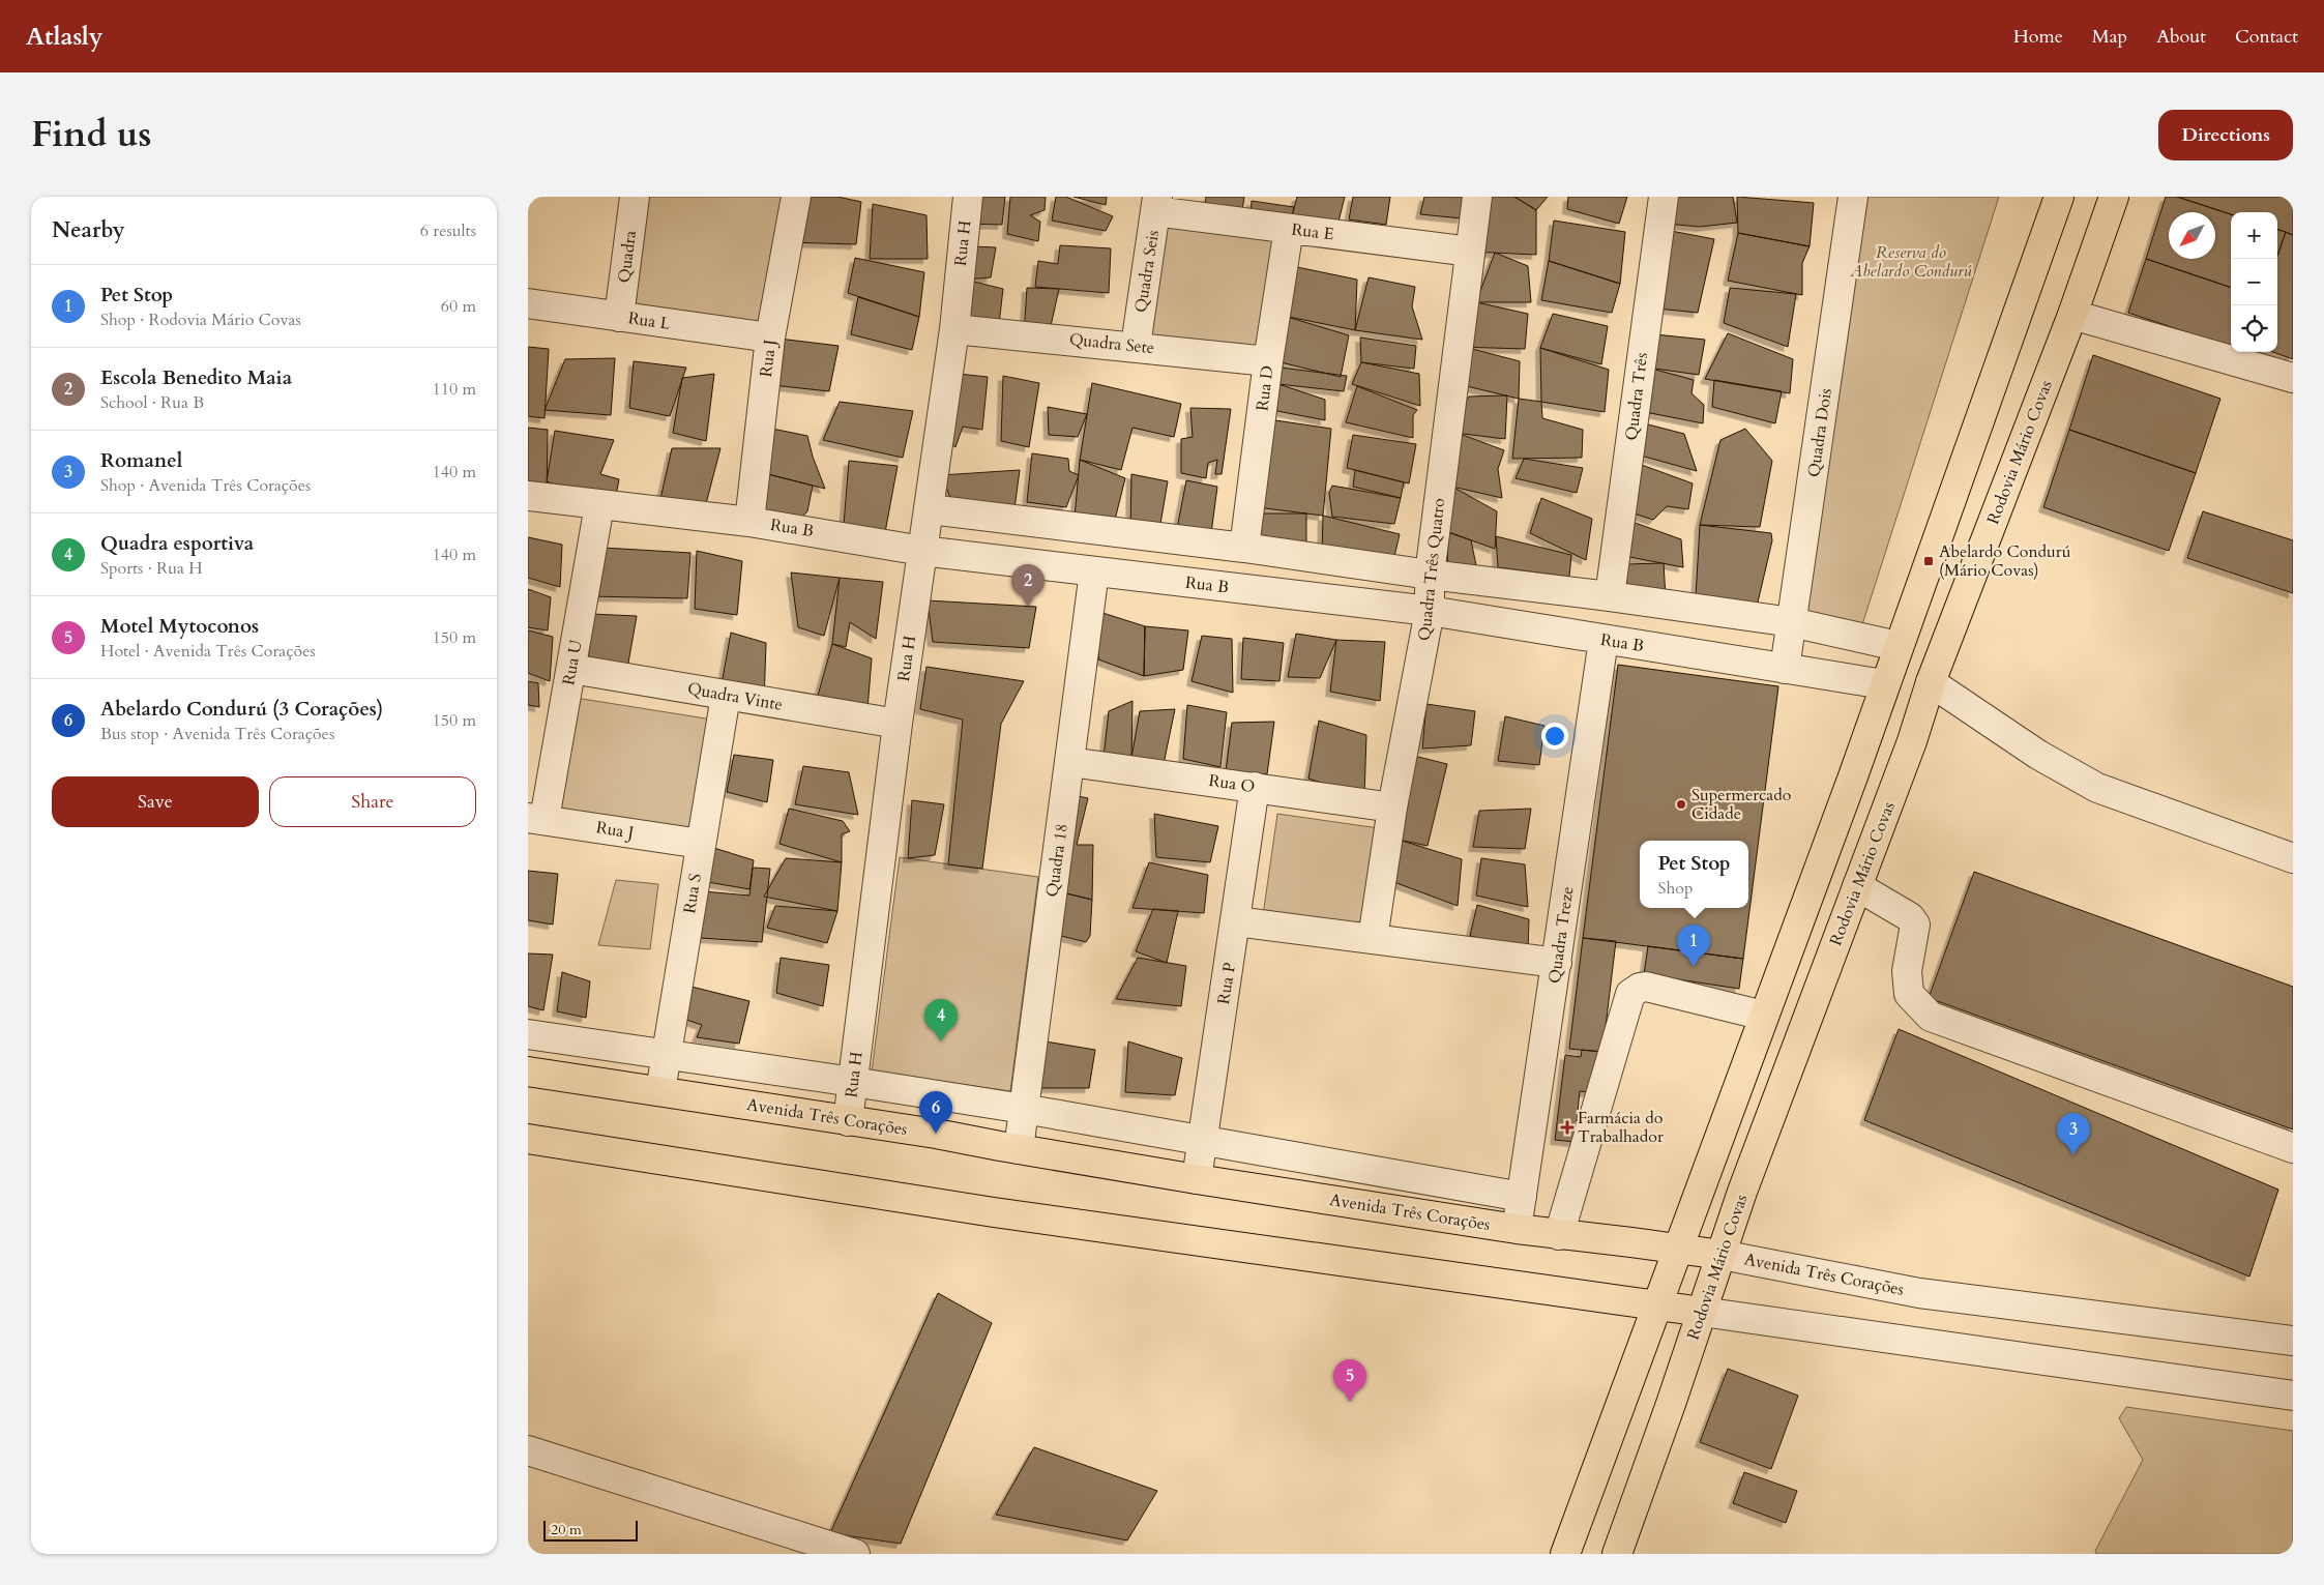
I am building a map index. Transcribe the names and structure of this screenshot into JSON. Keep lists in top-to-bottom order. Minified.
{"streets":{"main road":["Rodovia Mário Covas","Avenida Três Corações"],"street":["Rua E","Rua H","Quadra","Quadra Seis","Rua L","Quadra Sete","Rua J","Rua D","Quadra Três","Quadra Dois","Rua B","Quadra Três Quatro","Rua U","Quadra Vinte","Rua O","Quadra 18","Rua S","Quadra Treze","Rua P"]},"crossings":[["Rua E","Quadra Seis"],["Rua E","Rua D"],["Rua E","Quadra Três Quatro"],["Rua H","Quadra Sete"],["Rua H","Rua B"],["Rua H","Quadra Vinte"],["Rua H","Avenida Três Corações"],["Quadra","Rua L"],["Quadra Seis","Quadra Sete"],["Rua L","Rua J"],["Quadra Sete","Rua D"],["Rua J","Rua B"],["Rua J","Rua U"],["Rua J","Rua S"],["Quadra Dois","Rua B"],["Rodovia Mário Covas","Avenida Três Corações"],["Rua B","Quadra Três Quatro"],["Rua B","Rua U"],["Rua B","Quadra 18"],["Rua B","Quadra Treze"],["Quadra Três Quatro","Rua O"],["Rua U","Quadra Vinte"],["Quadra Vinte","Rua S"],["Rua O","Quadra 18"],["Rua O","Rua P"],["Quadra 18","Avenida Três Corações"],["Rua S","Avenida Três Corações"],["Quadra Treze","Avenida Três Corações"],["Rua P","Avenida Três Corações"]],"parks":["Reserva do Abelardo Condurú"],"places":{"transit":["Abelardo Condurú (Mário Covas)"],"other":["Supermercado Cidade"],"health":["Farmácia do Trabalhador"]},"scale_bar":"20 m","north":"bottom left","page":{"header":"Atlasly","nav":["Home","Map","About","Contact"],"title":"Find us","buttons":["Directions",["Save","Share"]],"heading":["Nearby","6 results"],"map_buttons":["+","−"],"list":[{"mark":"1","name":"Pet Stop","note":"Shop · Rodovia Mário Covas","value":"60 m"},{"mark":"2","name":"Escola Benedito Maia","note":"School · Rua B","value":"110 m"},{"mark":"3","name":"Romanel","note":"Shop · Avenida Três Corações","value":"140 m"},{"mark":"4","name":"Quadra esportiva","note":"Sports · Rua H","value":"140 m"},{"mark":"5","name":"Motel Mytoconos","note":"Hotel · Avenida Três Corações","value":"150 m"},{"mark":"6","name":"Abelardo Condurú (3 Corações)","note":"Bus stop · Avenida Três Corações","value":"150 m"}],"pins":["2","1","4","6","3","5"],"popup":["Pet Stop","Shop"],"scale":"20 m"}}
